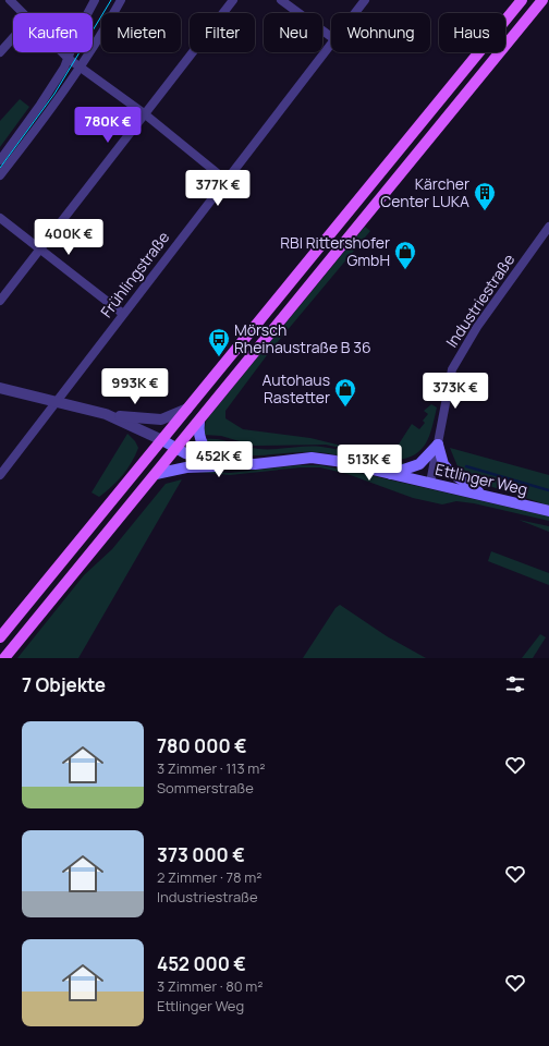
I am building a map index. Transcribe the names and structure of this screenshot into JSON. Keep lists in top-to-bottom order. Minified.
{"streets":{"main road":["Ettlinger Weg"],"street":["Frühlingstraße","Industriestraße"]},"crossings":[["Industriestraße","Ettlinger Weg"]],"places":{"building":["Kärcher Center LUKA"],"shop":["RBI Rittershofer GmbH","Autohaus Rastetter"],"bus stop":["Mörsch Rheinaustraße B 36"]},"page":{"chip":["Kaufen","Mieten","Filter","Neu","Wohnung","Haus"],"price":["780K €","377K €","400K €","993K €","373K €","452K €","513K €"],"heading":"7 Objekte","list":[{"name":"780 000 €","note":"3 Zimmer · 113 m² · Sommerstraße"},{"name":"373 000 €","note":"2 Zimmer · 78 m² · Industriestraße"},{"name":"452 000 €","note":"3 Zimmer · 80 m² · Ettlinger Weg"}]}}
